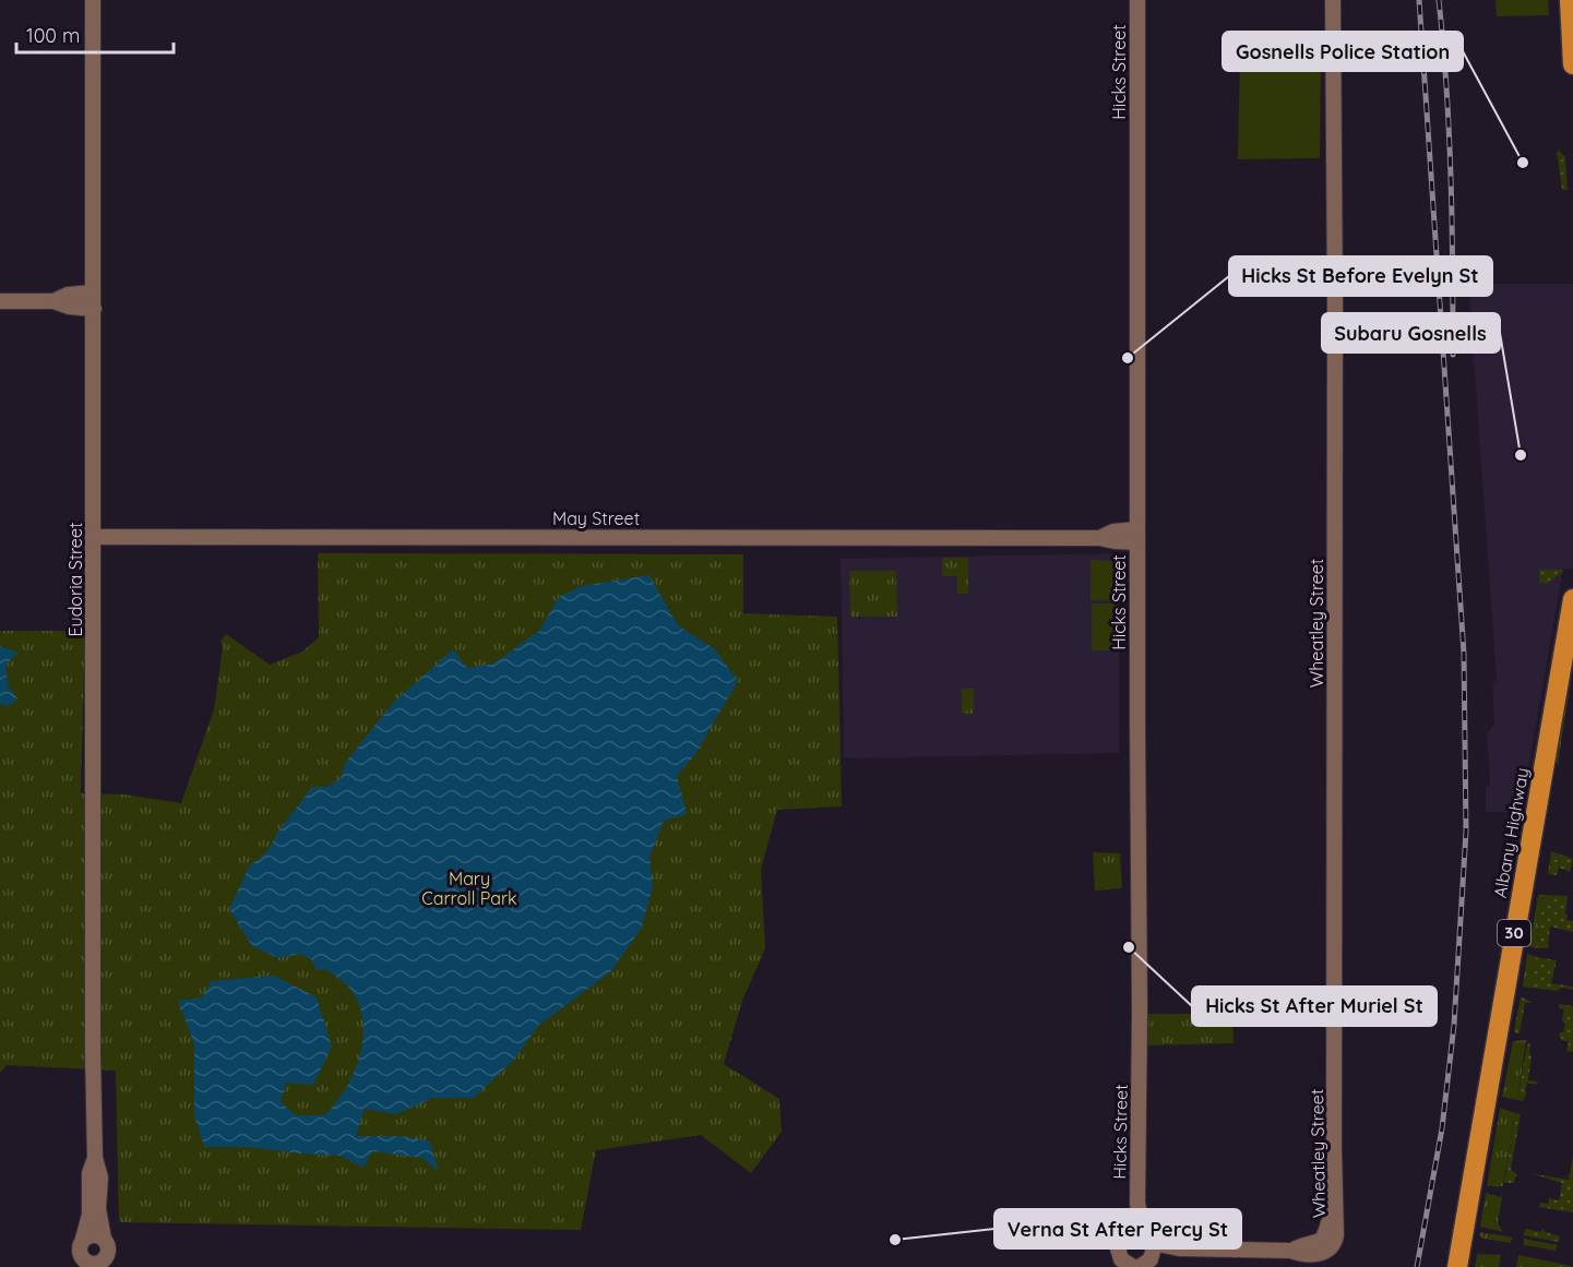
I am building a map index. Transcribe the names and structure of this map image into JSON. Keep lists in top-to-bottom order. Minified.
{"streets":{"highway":["Albany Highway","30"],"street":["Hicks Street","May Street","Eudoria Street","Wheatley Street"]},"crossings":[["Hicks Street","May Street"],["May Street","Eudoria Street"]],"parks":["Mary Carroll Park"],"places":["Gosnells Police Station","Hicks St Before Evelyn St","Subaru Gosnells","Hicks St After Muriel St","Verna St After Percy St"],"scale_bar":"100 m"}
